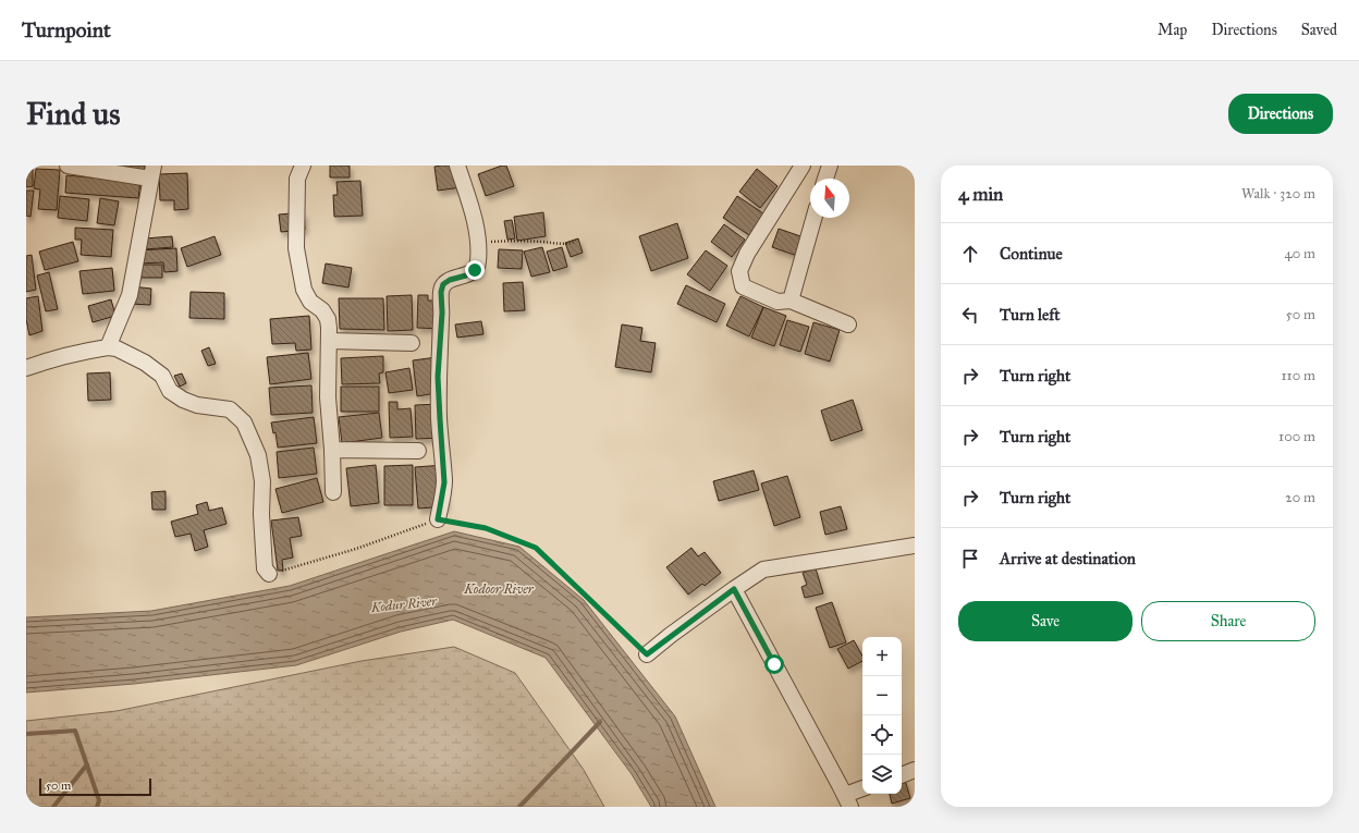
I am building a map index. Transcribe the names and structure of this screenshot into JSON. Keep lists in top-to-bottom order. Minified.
{"water":["Kodoor River","Kodur River"],"scale_bar":"50 m","north":"top","page":{"header":"Turnpoint","nav":["Map","Directions","Saved"],"buttons":["Directions",["Save","Share"]],"title":"Find us","heading":["4 min","Walk · 320 m"],"list":[["Continue","40 m"],["Turn left","50 m"],["Turn right","110 m"],["Turn right","100 m"],["Turn right","20 m"],"Arrive at destination"],"map_buttons":["+","−"],"scale":"50 m"}}
